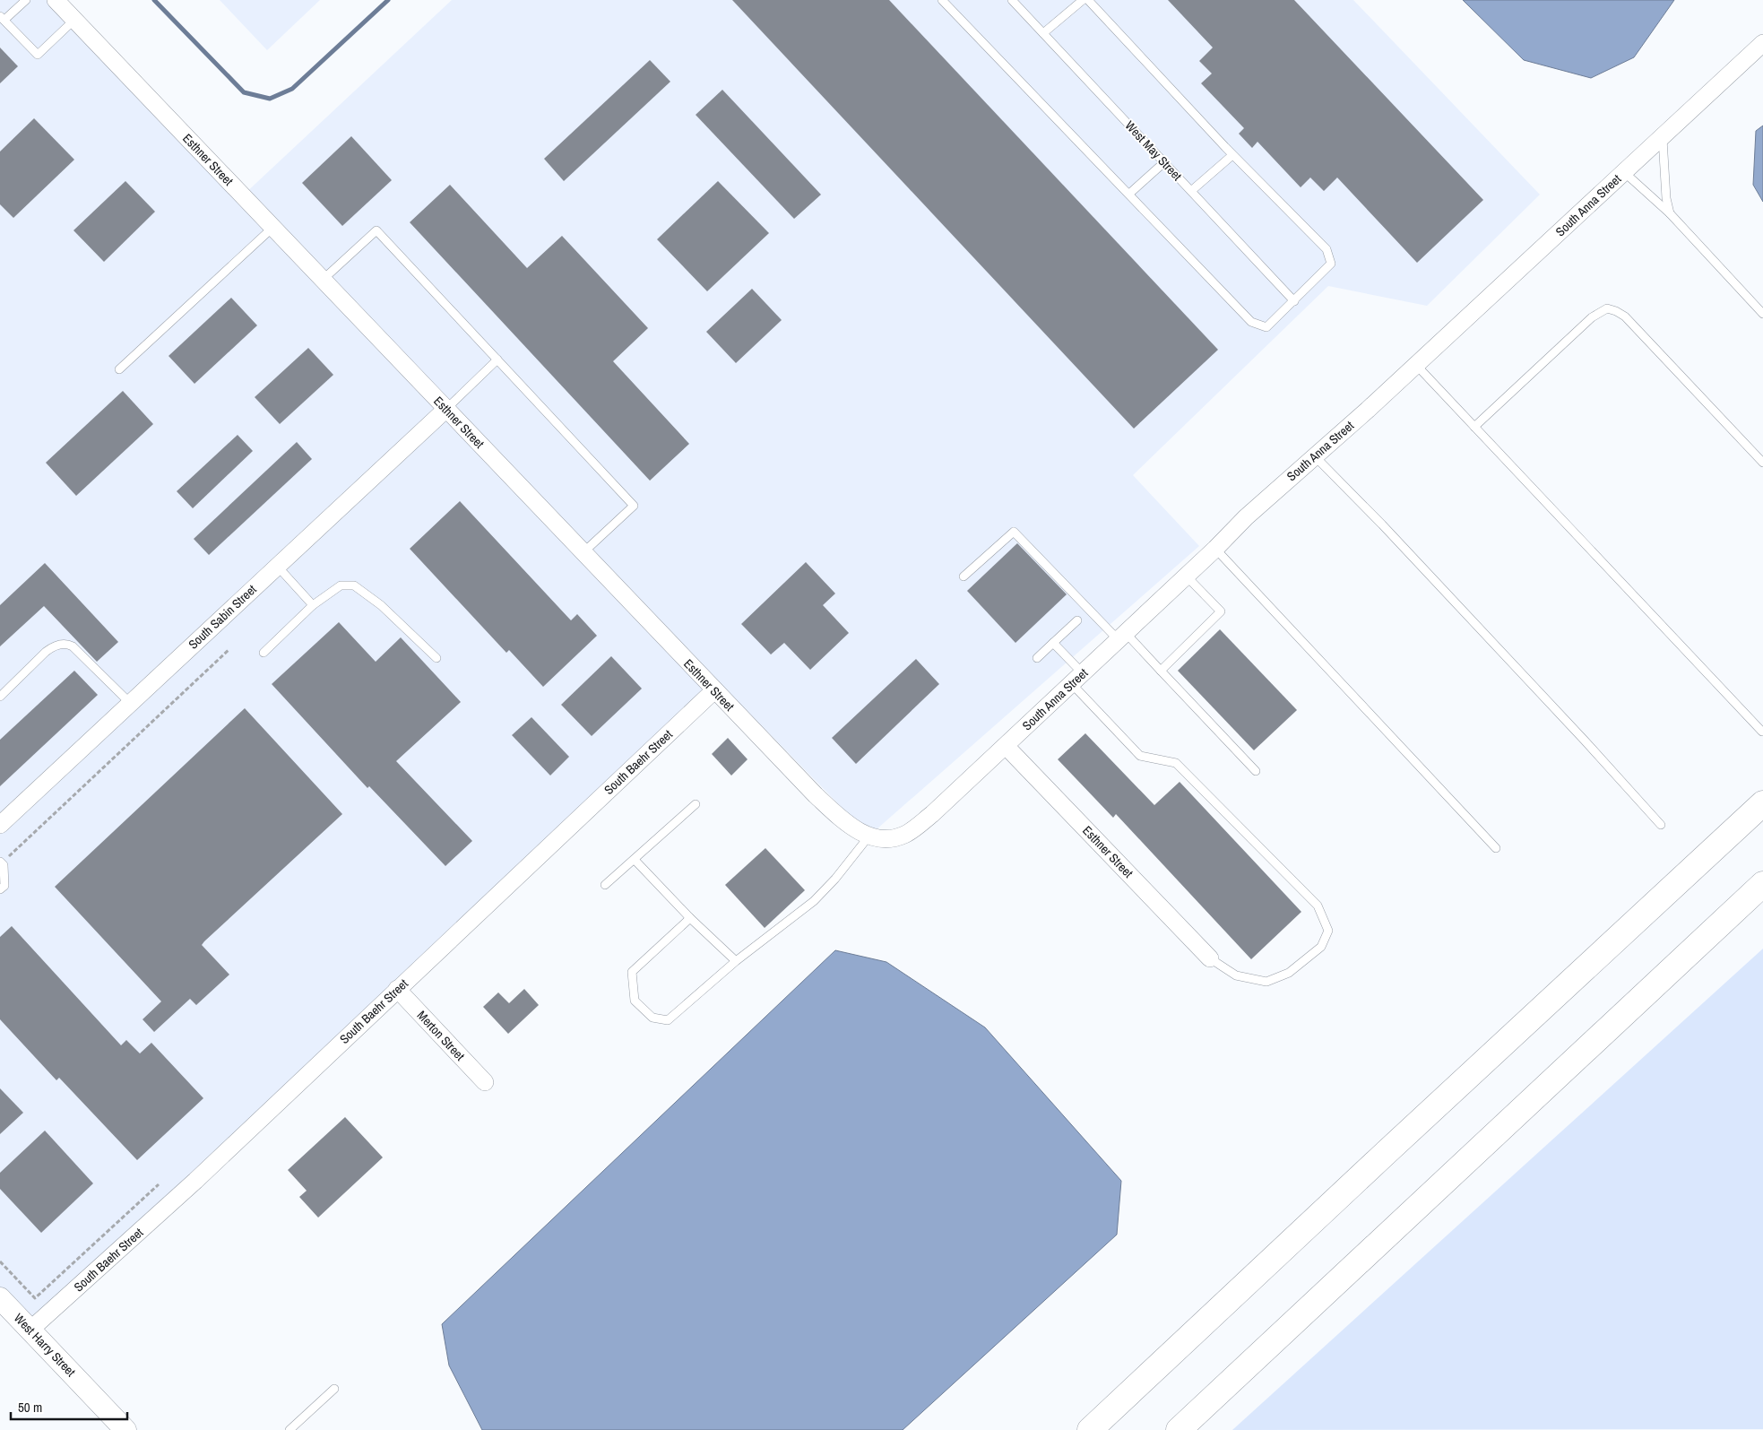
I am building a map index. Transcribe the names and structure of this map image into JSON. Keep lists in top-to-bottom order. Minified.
{"streets":{"street":["Esthner Street","South Anna Street","South Sabin Street","South Baehr Street","Merton Street","West Harry Street"],"lane":["West May Street"]},"crossings":[["Esthner Street","South Anna Street"],["Esthner Street","South Sabin Street"],["Esthner Street","South Baehr Street"],["South Baehr Street","Merton Street"],["South Baehr Street","West Harry Street"]],"scale_bar":"50 m"}
